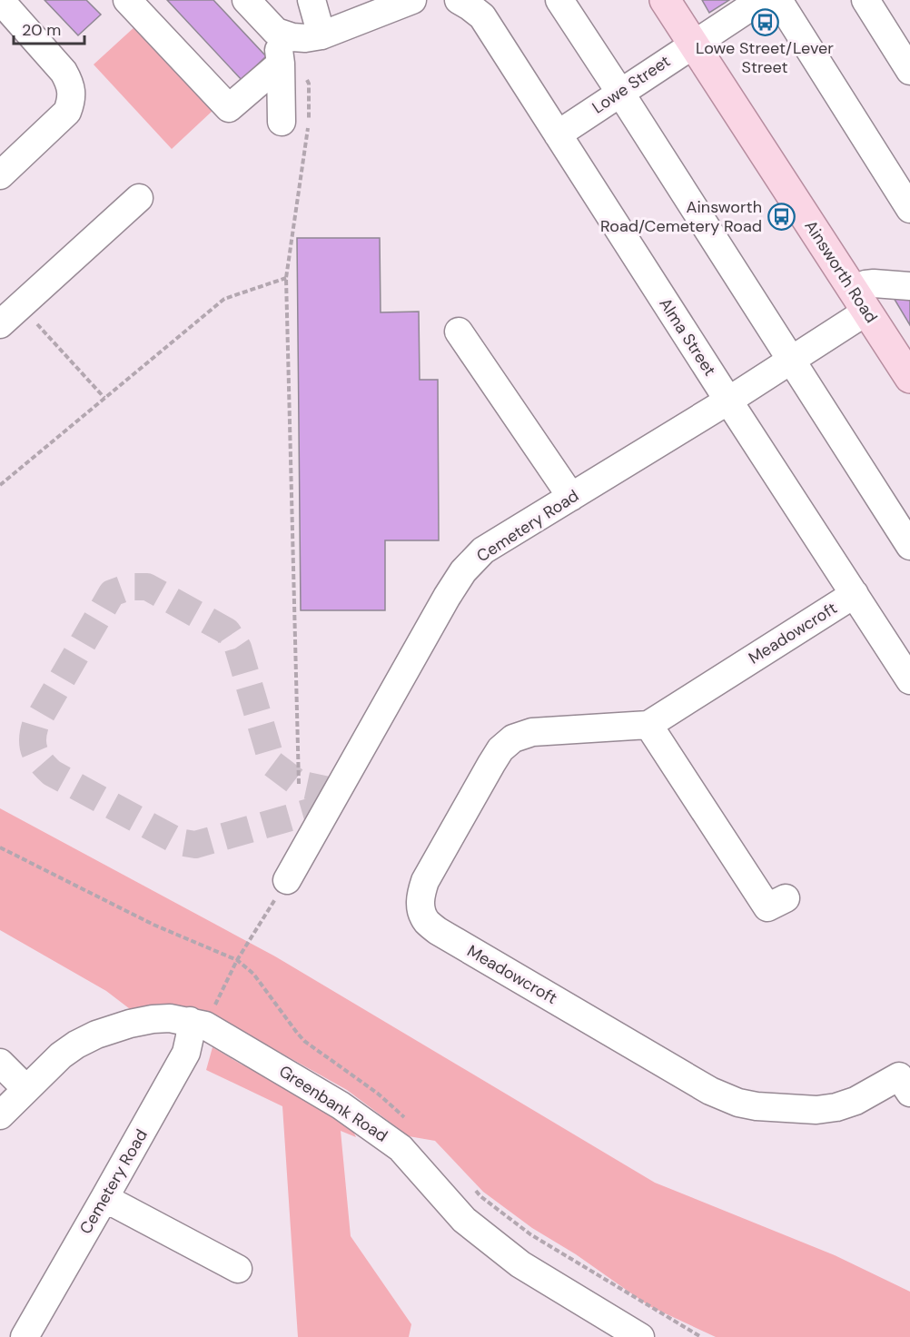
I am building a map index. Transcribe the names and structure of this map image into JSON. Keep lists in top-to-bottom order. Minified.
{"streets":{"main road":["Ainsworth Road"],"street":["Lowe Street","Alma Street","Cemetery Road","Meadowcroft","Greenbank Road"]},"crossings":[["Lowe Street","Ainsworth Road"],["Lowe Street","Alma Street"],["Ainsworth Road","Cemetery Road"],["Alma Street","Cemetery Road"],["Alma Street","Meadowcroft"],["Cemetery Road","Greenbank Road"]],"places":{"bus stop":["Lowe Street/Lever Street","Ainsworth Road/Cemetery Road"]},"scale_bar":"20 m"}
